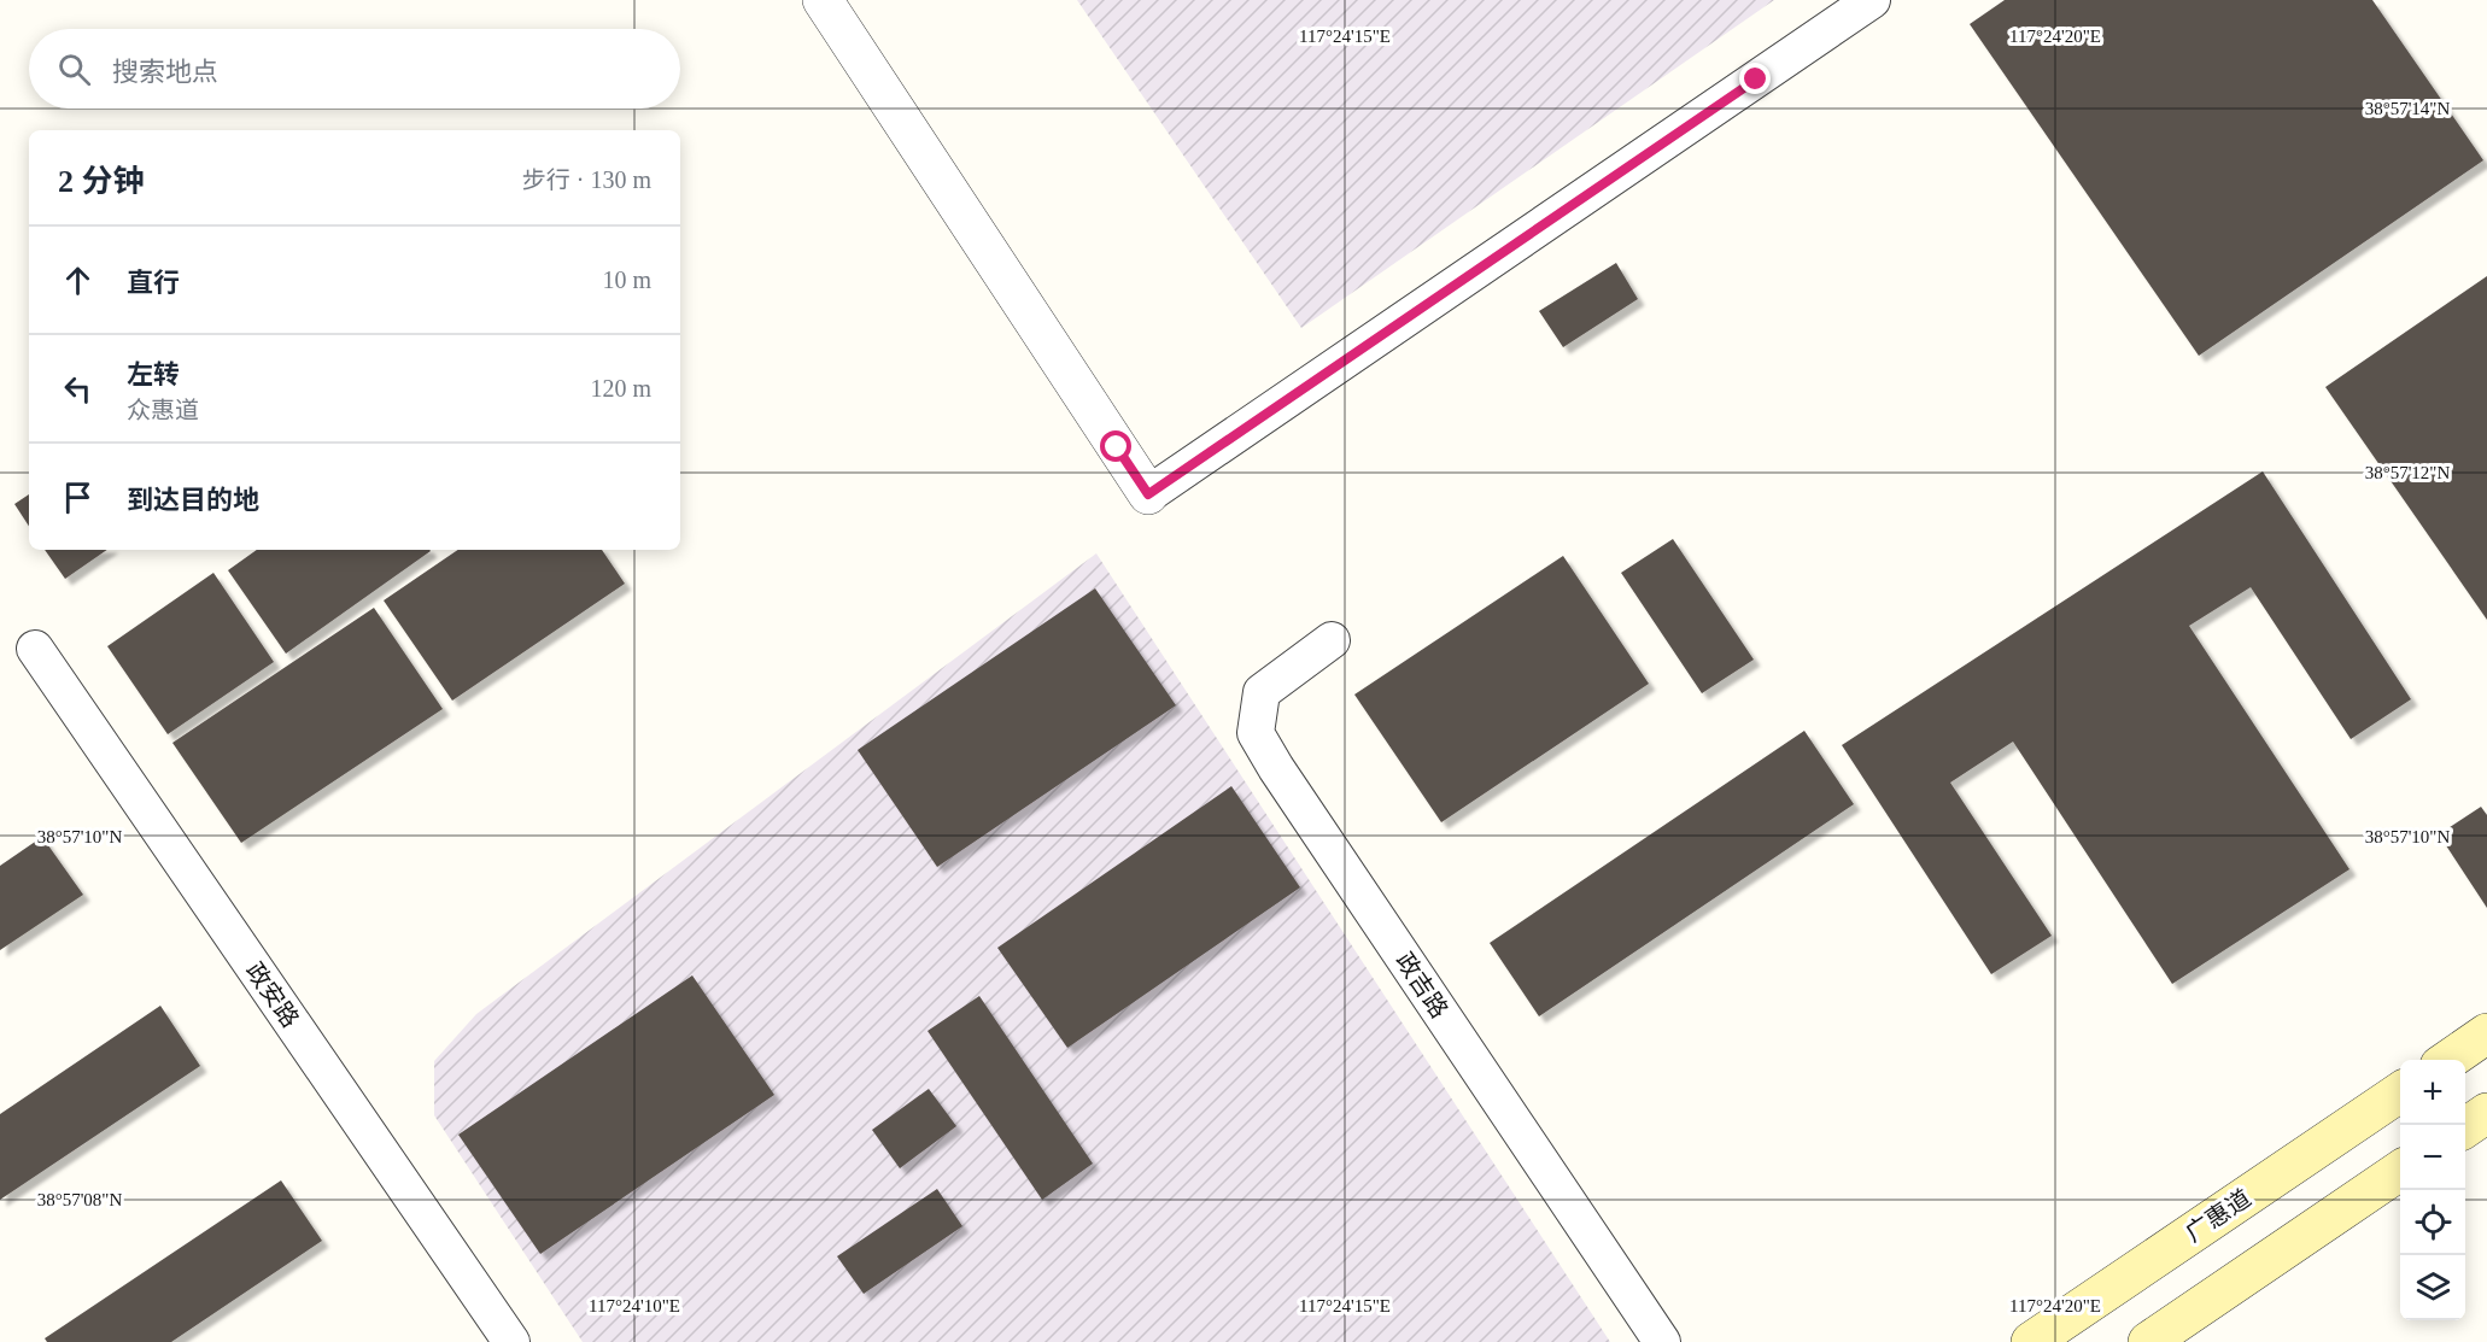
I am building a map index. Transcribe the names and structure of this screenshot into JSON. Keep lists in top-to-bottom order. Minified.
{"streets":{"main road":["广惠道"],"street":["政吉路","政安路"]},"page":{"search":"搜索地点","heading":["2 分钟","步行 · 130 m"],"list":[["直行","10 m"],["左转","众惠道","120 m"],"到达目的地"],"map_buttons":["+","−"]},"coordinates":["117°24'15\"E","117°24'20\"E","38°57'14\"N","38°57'12\"N","38°57'10\"N","38°57'08\"N","117°24'10\"E"]}
